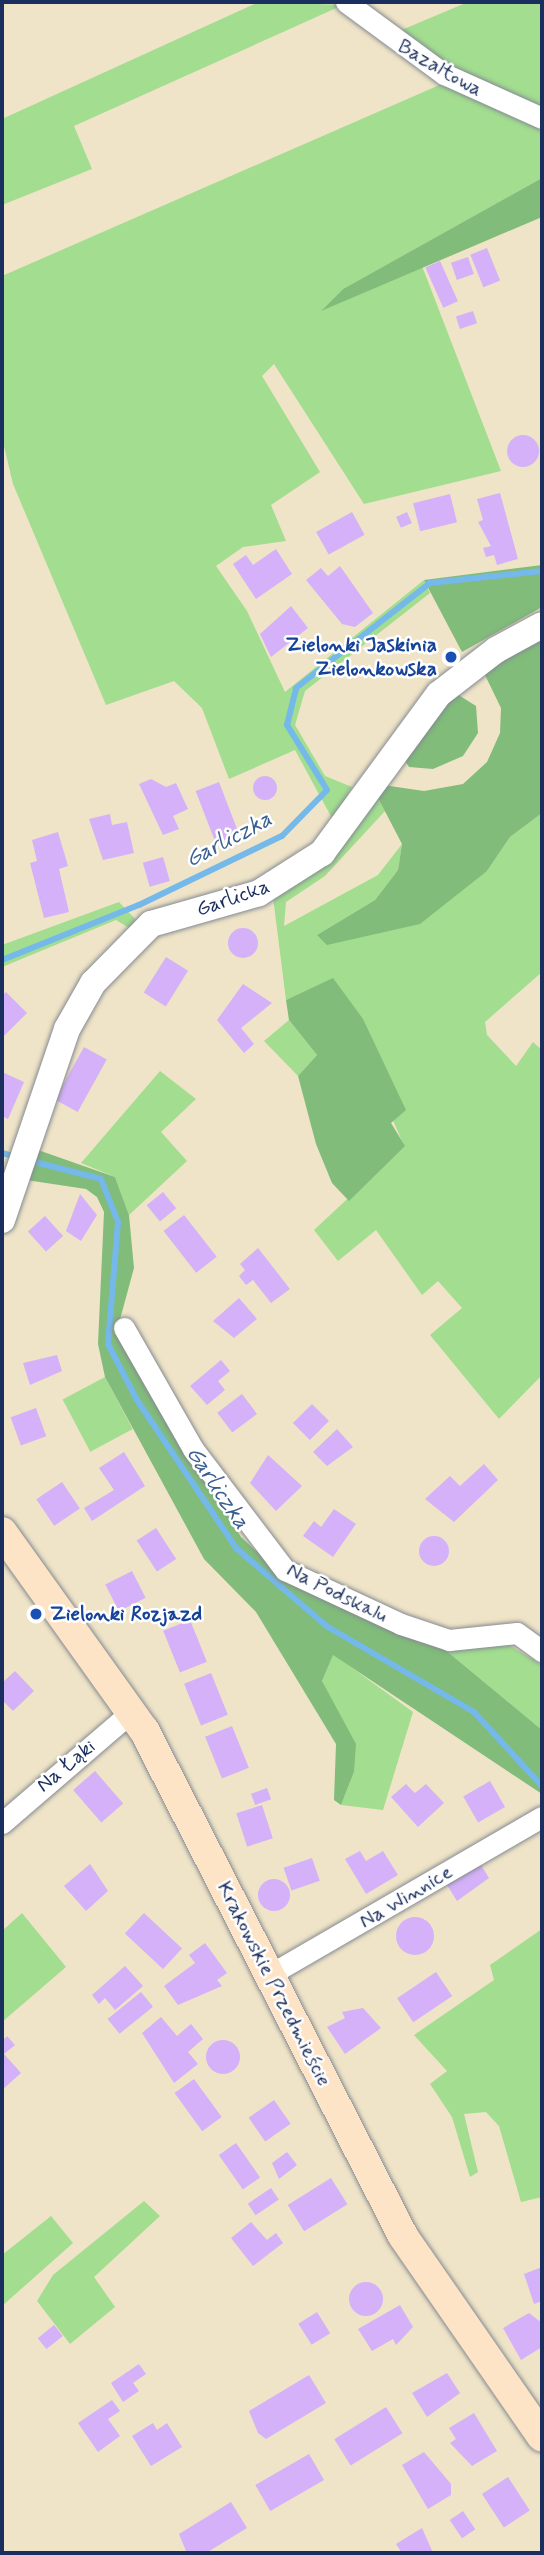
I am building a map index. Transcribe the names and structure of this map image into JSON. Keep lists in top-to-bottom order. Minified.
{"streets":{"main road":["Krakowskie Przedmieście"],"street":["Bazaltowa","Garlicka","Na Podskalu","Na Łąki","Na Winnice"]},"crossings":[["Na Łąki","Krakowskie Przedmieście"],["Na Winnice","Krakowskie Przedmieście"]],"water":["Garliczka"],"places":["Zielonki Jaskinia Zielonkowska","Zielonki Rozjazd"]}
